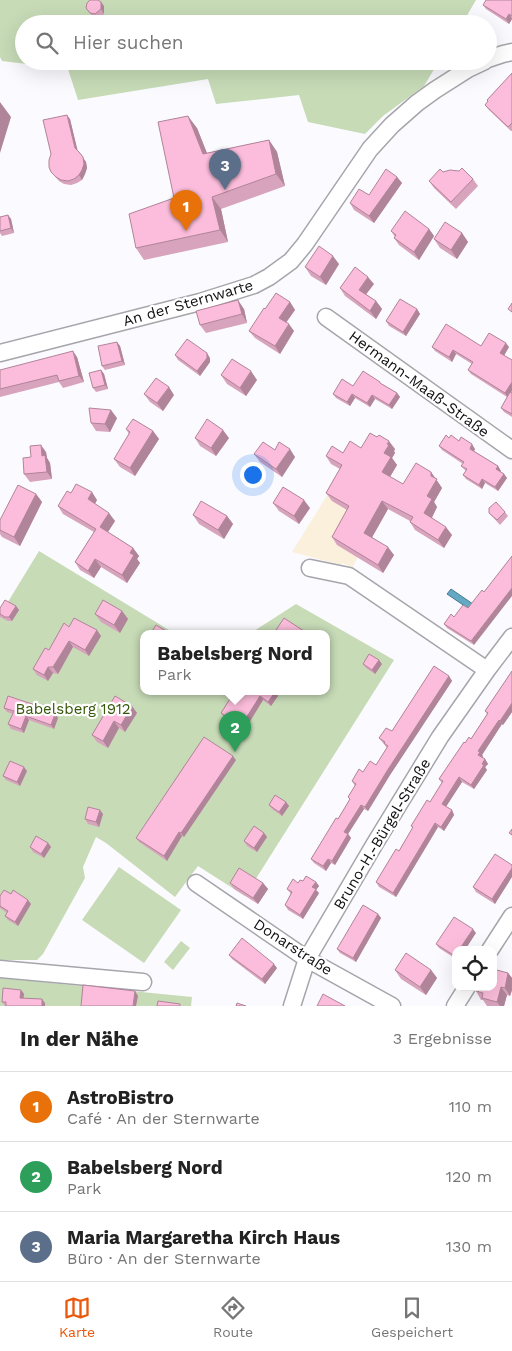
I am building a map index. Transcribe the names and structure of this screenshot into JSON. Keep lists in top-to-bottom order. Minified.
{"streets":{"street":["An der Sternwarte","Hermann-Maaß-Straße","Bruno-H.-Bürgel-Straße","Donarstraße"]},"crossings":[["Bruno-H.-Bürgel-Straße","Donarstraße"]],"parks":["Babelsberg 1912"],"page":{"search":"Hier suchen","pins":["3","1","2"],"popup":["Babelsberg Nord","Park"],"heading":["In der Nähe","3 Ergebnisse"],"list":[{"mark":"1","name":"AstroBistro","note":"Café · An der Sternwarte","value":"110 m"},{"mark":"2","name":"Babelsberg Nord","note":"Park","value":"120 m"},{"mark":"3","name":"Maria Margaretha Kirch Haus","note":"Büro · An der Sternwarte","value":"130 m"}],"nav":["Karte","Route","Gespeichert"]}}
